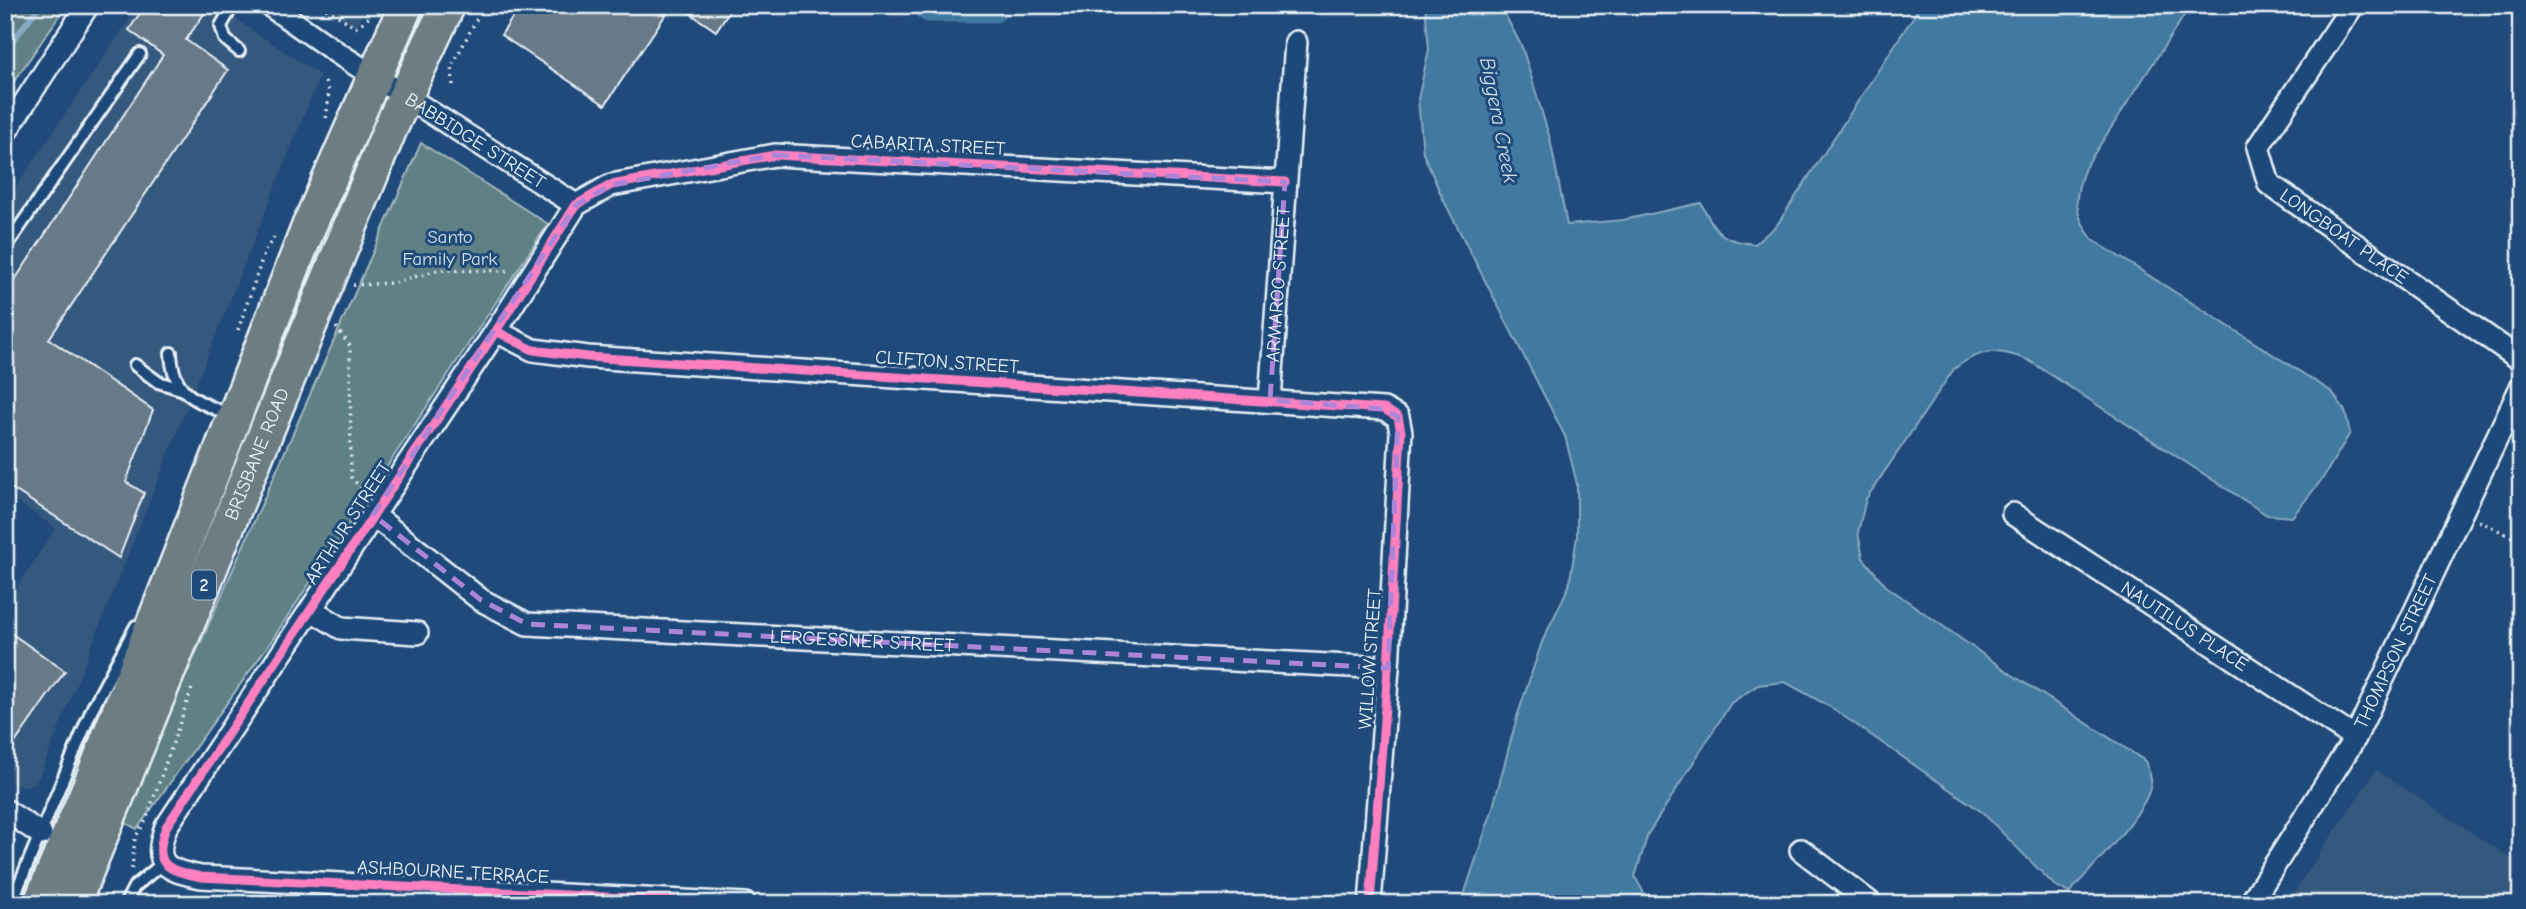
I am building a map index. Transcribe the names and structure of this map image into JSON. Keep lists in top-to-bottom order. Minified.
{"streets":{"highway":["BRISBANE ROAD","2"],"street":["BABBIDGE STREET","CABARITA STREET","LONGBOAT PLACE","ARMAROO STREET","CLIFTON STREET","ARTHUR STREET","NAUTILUS PLACE","LERGESSNER STREET","THOMPSON STREET","WILLOW STREET","ASHBOURNE TERRACE"]},"crossings":[["BABBIDGE STREET","CABARITA STREET"],["BABBIDGE STREET","BRISBANE ROAD"],["BABBIDGE STREET","ARTHUR STREET"],["CABARITA STREET","ARMAROO STREET"],["CABARITA STREET","ARTHUR STREET"],["ARMAROO STREET","CLIFTON STREET"],["CLIFTON STREET","ARTHUR STREET"],["CLIFTON STREET","WILLOW STREET"],["ARTHUR STREET","LERGESSNER STREET"],["ARTHUR STREET","ASHBOURNE TERRACE"],["NAUTILUS PLACE","THOMPSON STREET"],["LERGESSNER STREET","WILLOW STREET"]],"water":["Biggera Creek"],"parks":["Santo Family Park"]}
